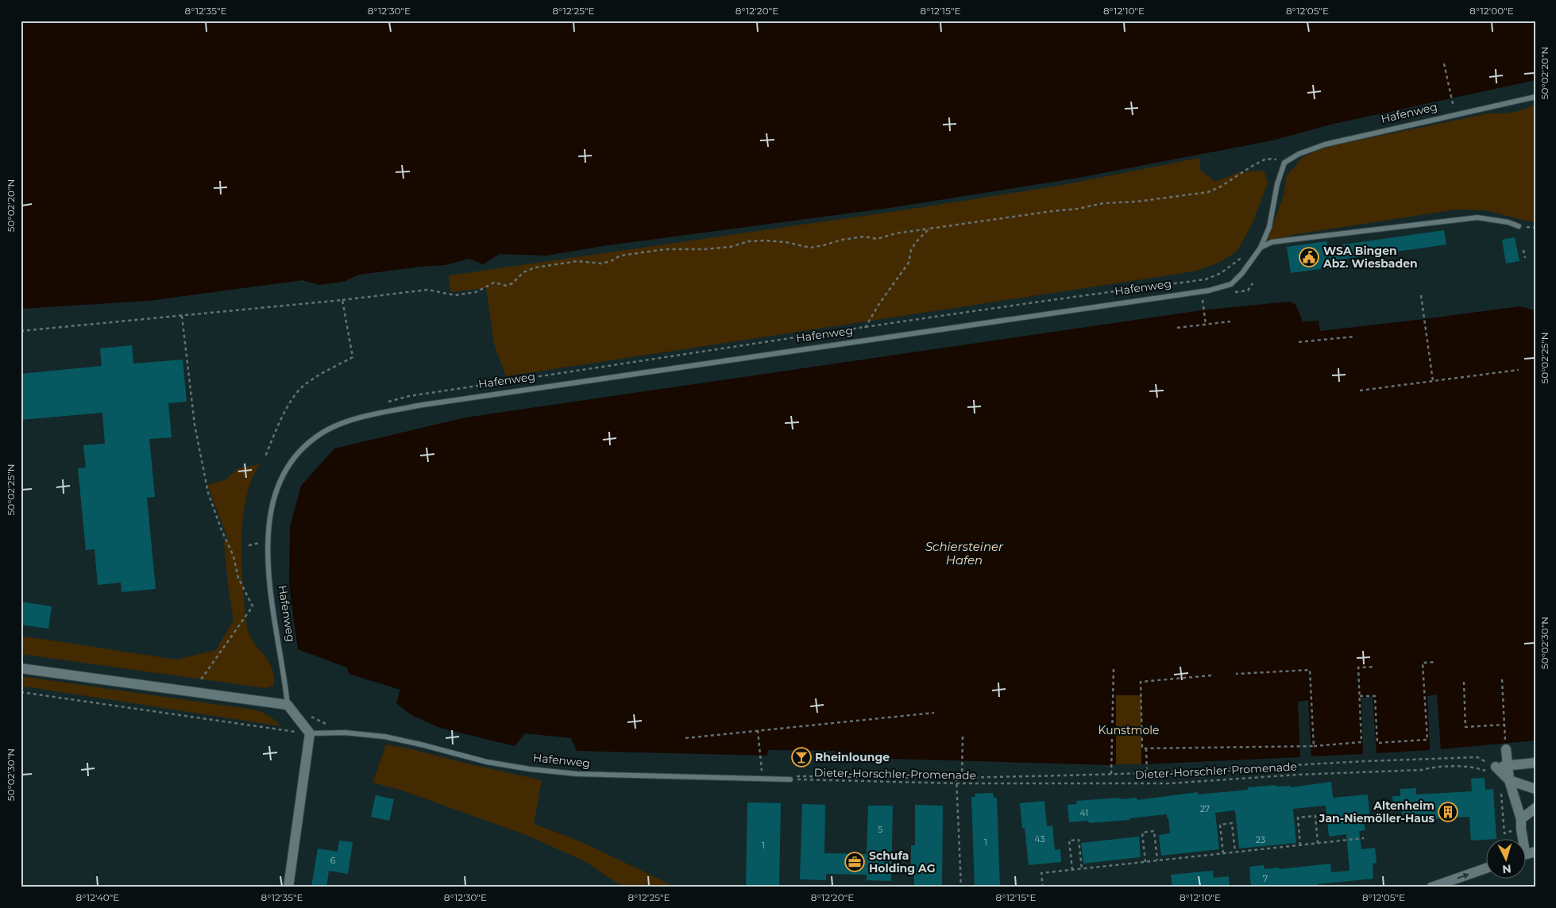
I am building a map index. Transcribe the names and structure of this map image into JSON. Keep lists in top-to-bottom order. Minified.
{"streets":{"lane":["Hafenweg"],"path":["Dieter-Horschler-Promenade"]},"crossings":[["Hafenweg","Dieter-Horschler-Promenade"]],"water":["Schiersteiner Hafen"],"parks":["Kunstmole"],"places":{"public building":["WSA Bingen Abz. Wiesbaden"],"bar":["Rheinlounge"],"building":["Altenheim Jan-Niemöller-Haus"],"office":["Schufa Holding AG"]},"house_numbers":["27","41","5","43","23","1","1","6","7"],"north":"bottom","coordinates":["8°12'35\"E","8°12'30\"E","8°12'25\"E","8°12'20\"E","8°12'15\"E","8°12'10\"E","8°12'05\"E","8°12'00\"E","50°02'20\"N","50°02'25\"N","50°02'30\"N","8°12'40\"E"]}
